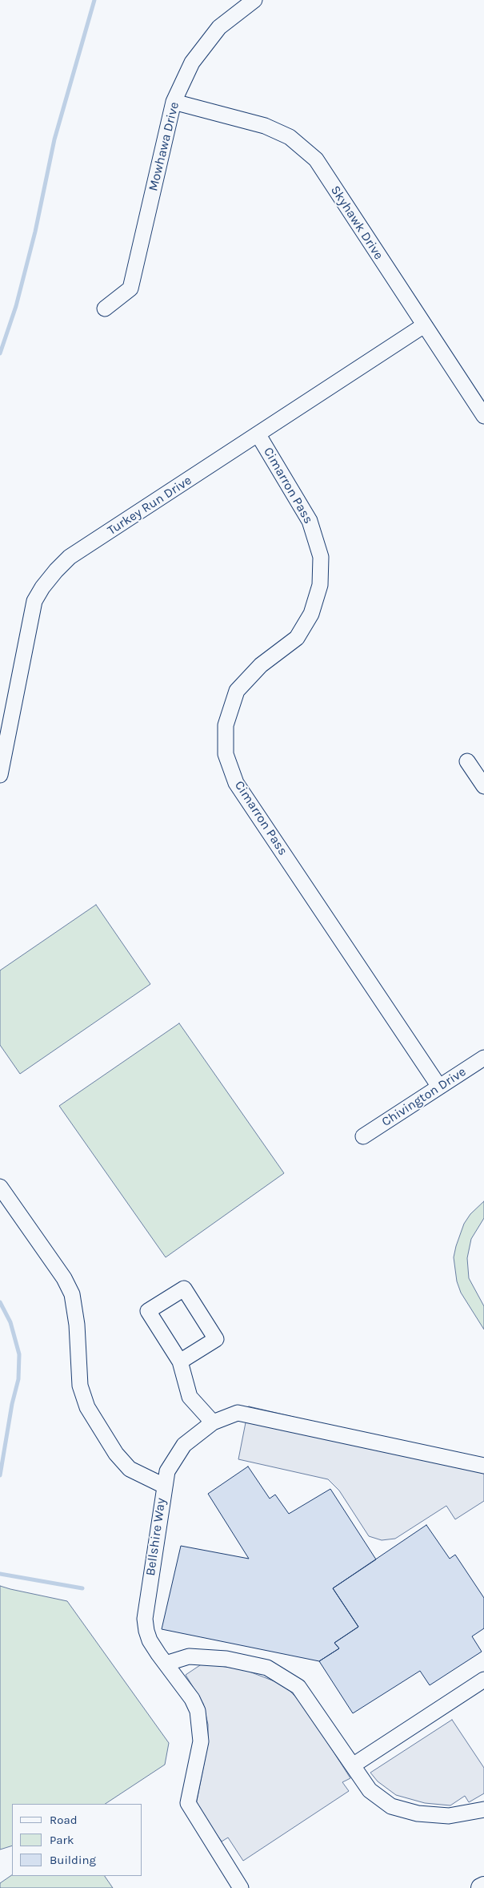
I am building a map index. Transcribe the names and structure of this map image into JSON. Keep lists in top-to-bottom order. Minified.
{"streets":{"street":["Mowhawa Drive","Skyhawk Drive","Cimarron Pass","Turkey Run Drive","Chivington Drive","Bellshire Way"]},"crossings":[["Mowhawa Drive","Skyhawk Drive"],["Skyhawk Drive","Turkey Run Drive"],["Cimarron Pass","Turkey Run Drive"],["Cimarron Pass","Chivington Drive"]],"legend":["Road","Park","Building"]}
